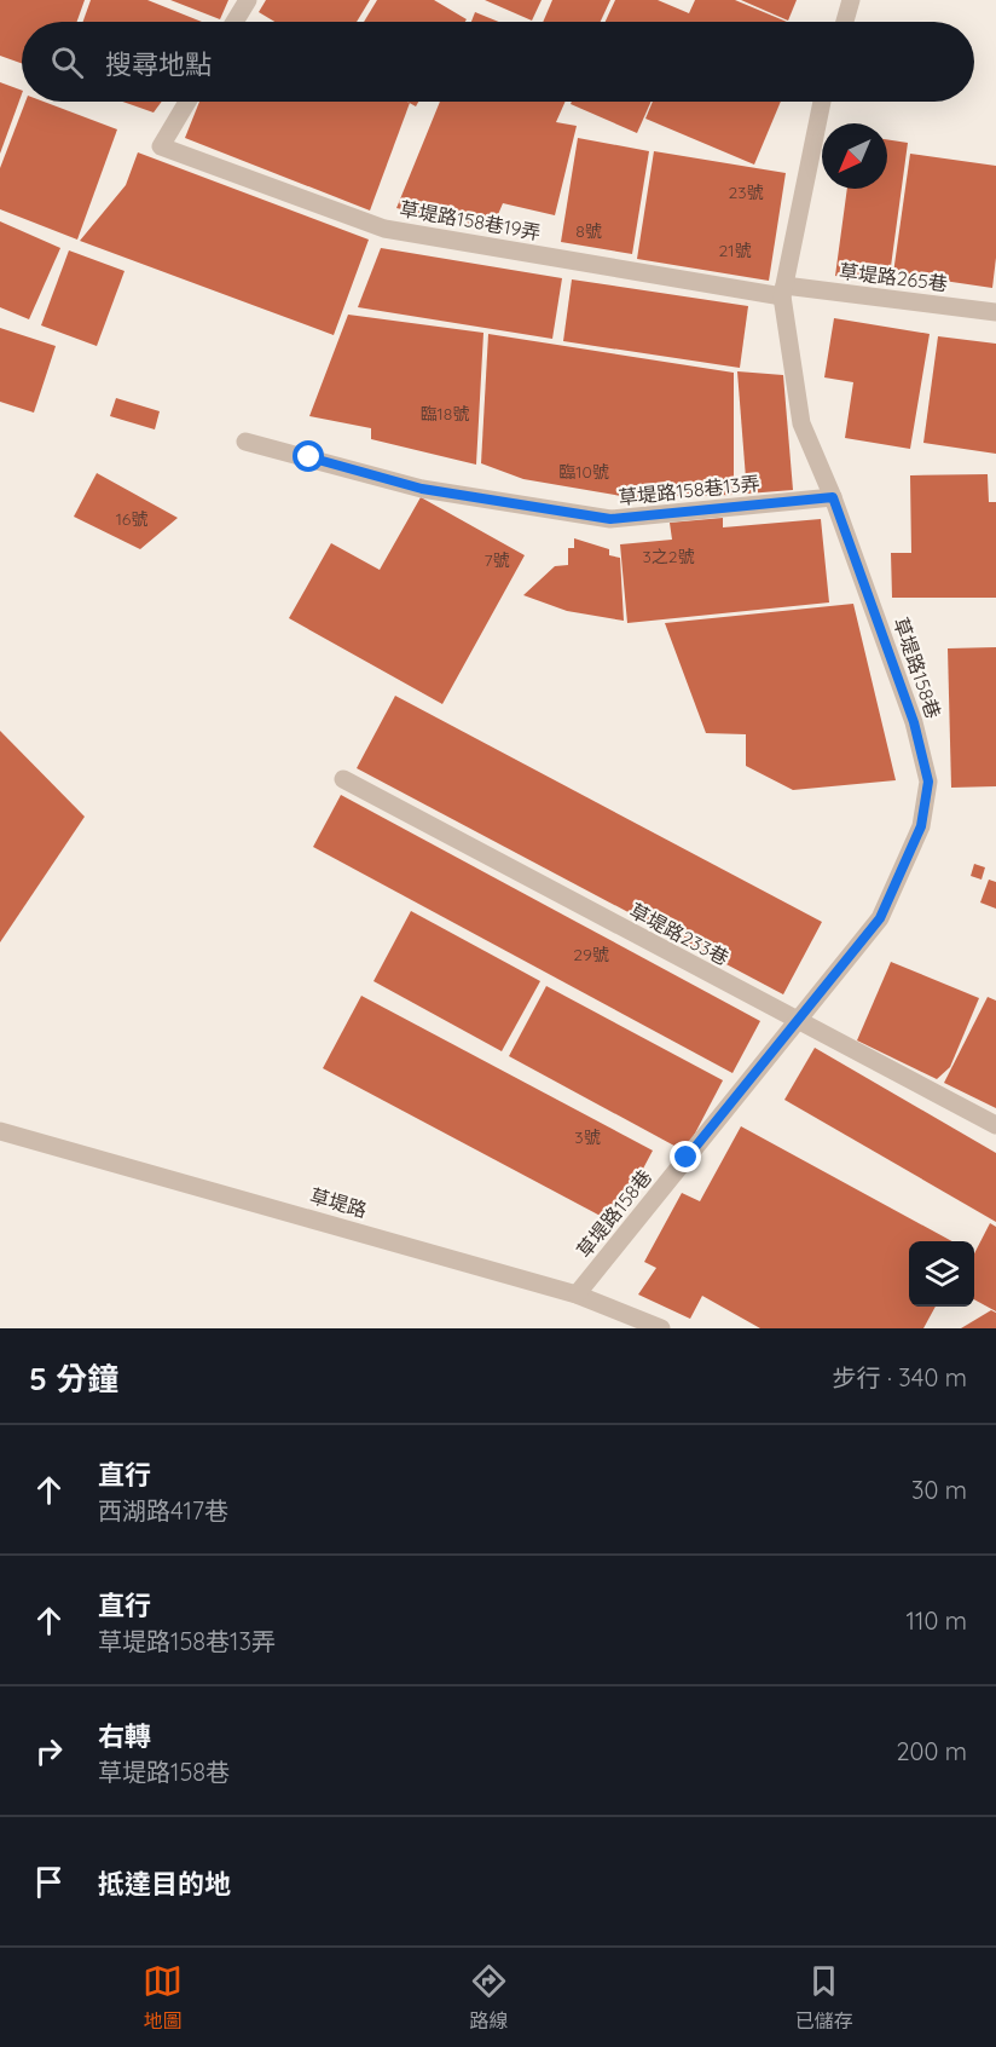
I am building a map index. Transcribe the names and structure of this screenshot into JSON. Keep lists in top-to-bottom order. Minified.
{"streets":{"street":["草堤路158巷19弄","草堤路265巷","草堤路158巷13弄","草堤路158巷","草堤路233巷","草堤路"]},"crossings":[["草堤路158巷19弄","草堤路265巷"],["草堤路158巷19弄","草堤路158巷"],["草堤路265巷","草堤路158巷"],["草堤路158巷13弄","草堤路158巷"],["草堤路158巷","草堤路233巷"],["草堤路158巷","草堤路"]],"house_numbers":["23號","8號","21號","臨18號","臨10號","16號","3之2號","7號","29號","3號"],"north":"bottom left","page":{"search":"搜尋地點","heading":["5 分鐘","步行 · 340 m"],"list":[["直行","西湖路417巷","30 m"],["直行","草堤路158巷13弄","110 m"],["右轉","草堤路158巷","200 m"],"抵達目的地"],"nav":["地圖","路線","已儲存"]}}
